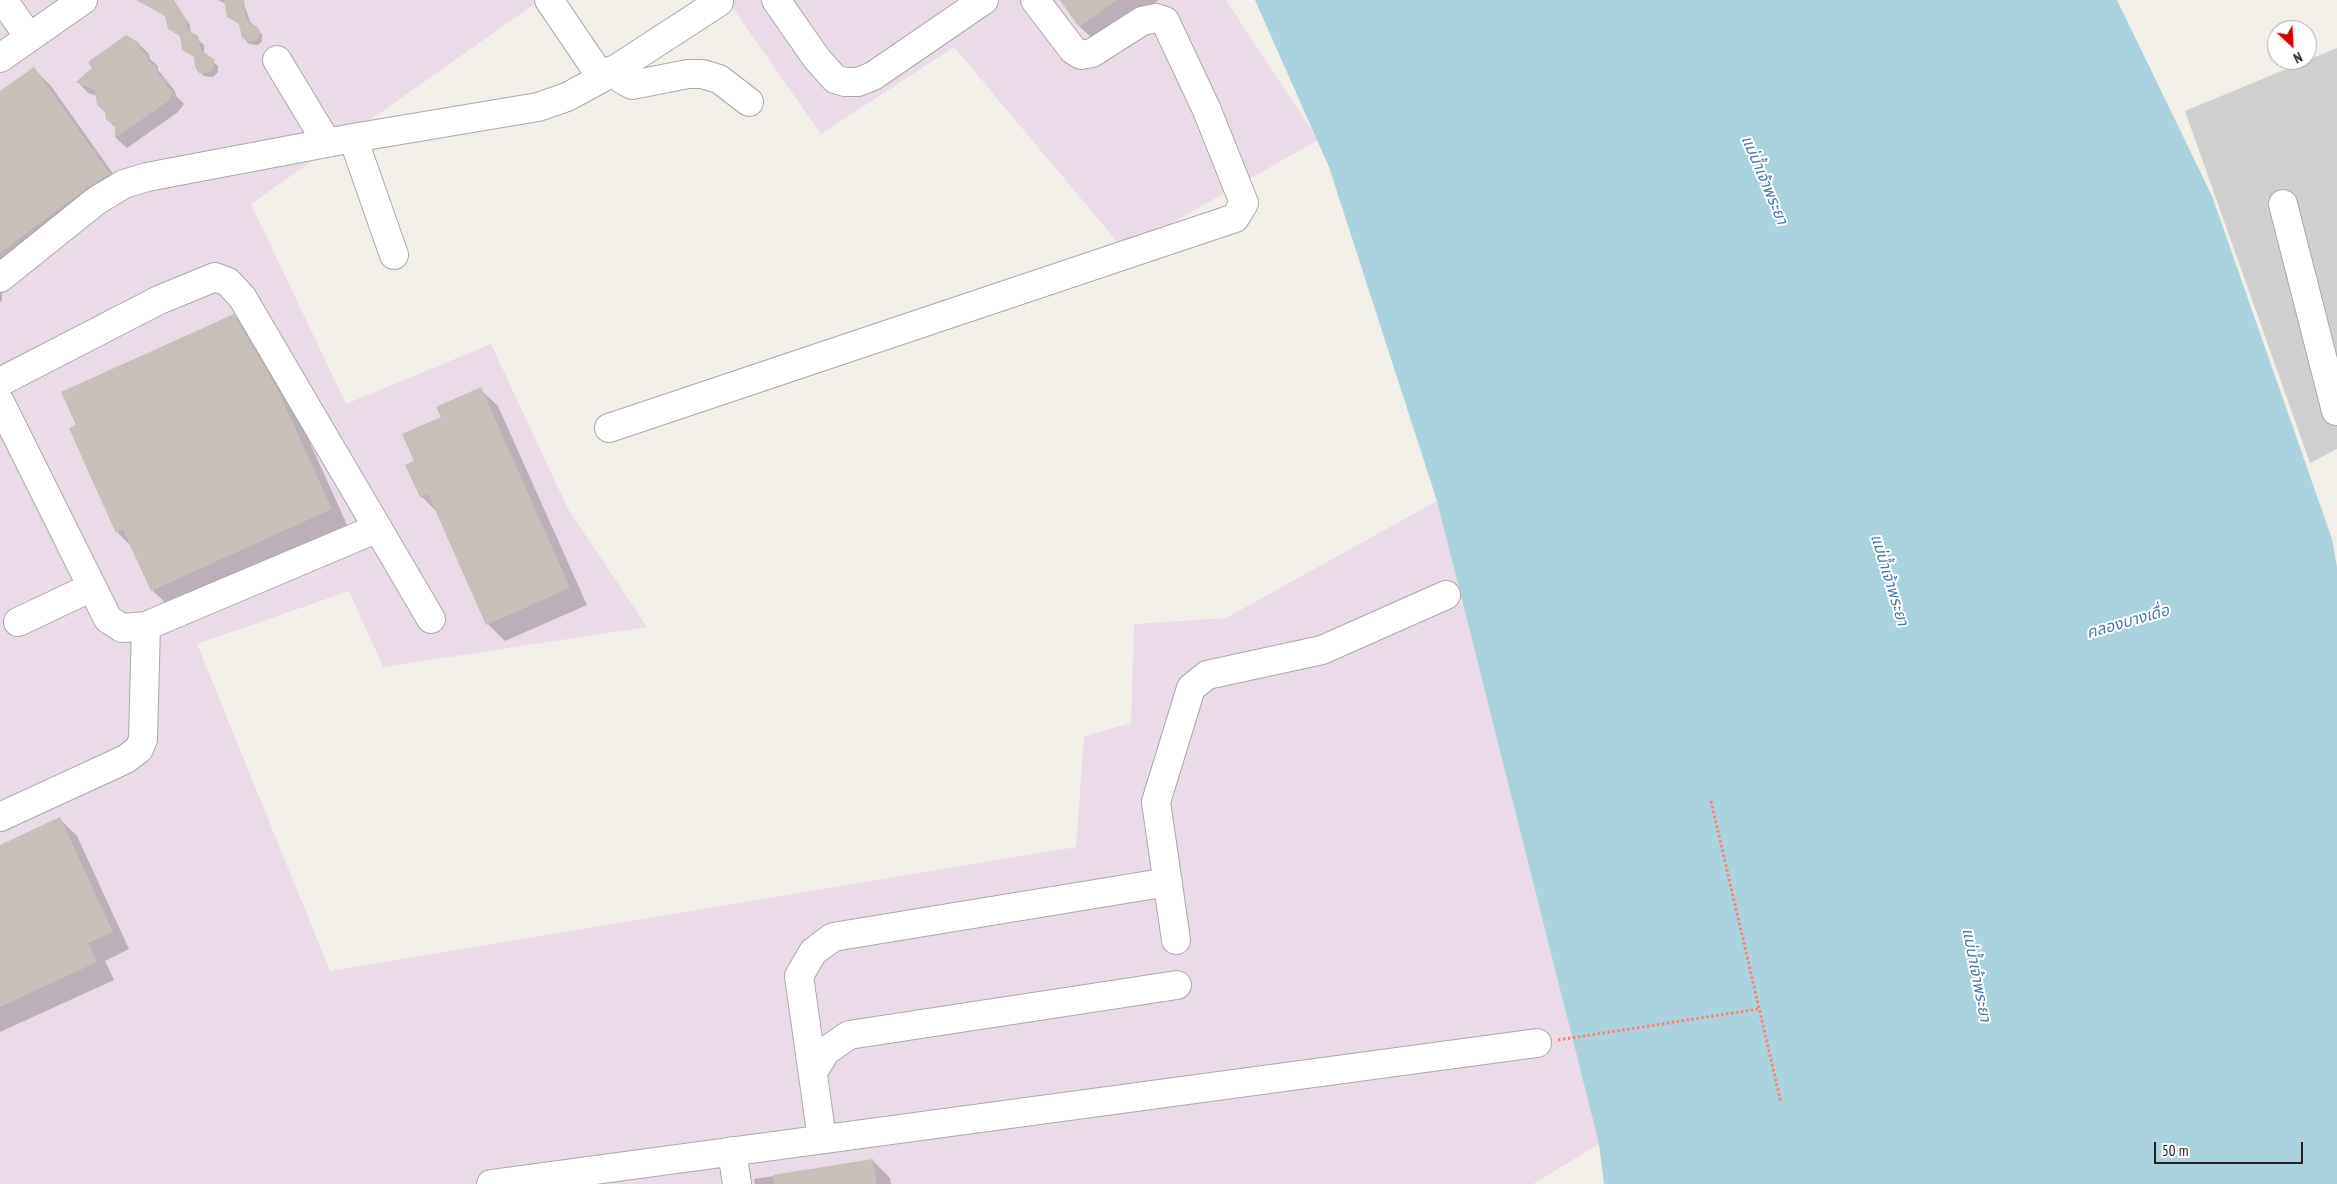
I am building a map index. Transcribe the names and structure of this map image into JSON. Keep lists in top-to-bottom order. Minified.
{"water":["แม่น้ำเจ้าพระยา","คลองบางเดื่อ"],"scale_bar":"50 m","north":"bottom right"}
